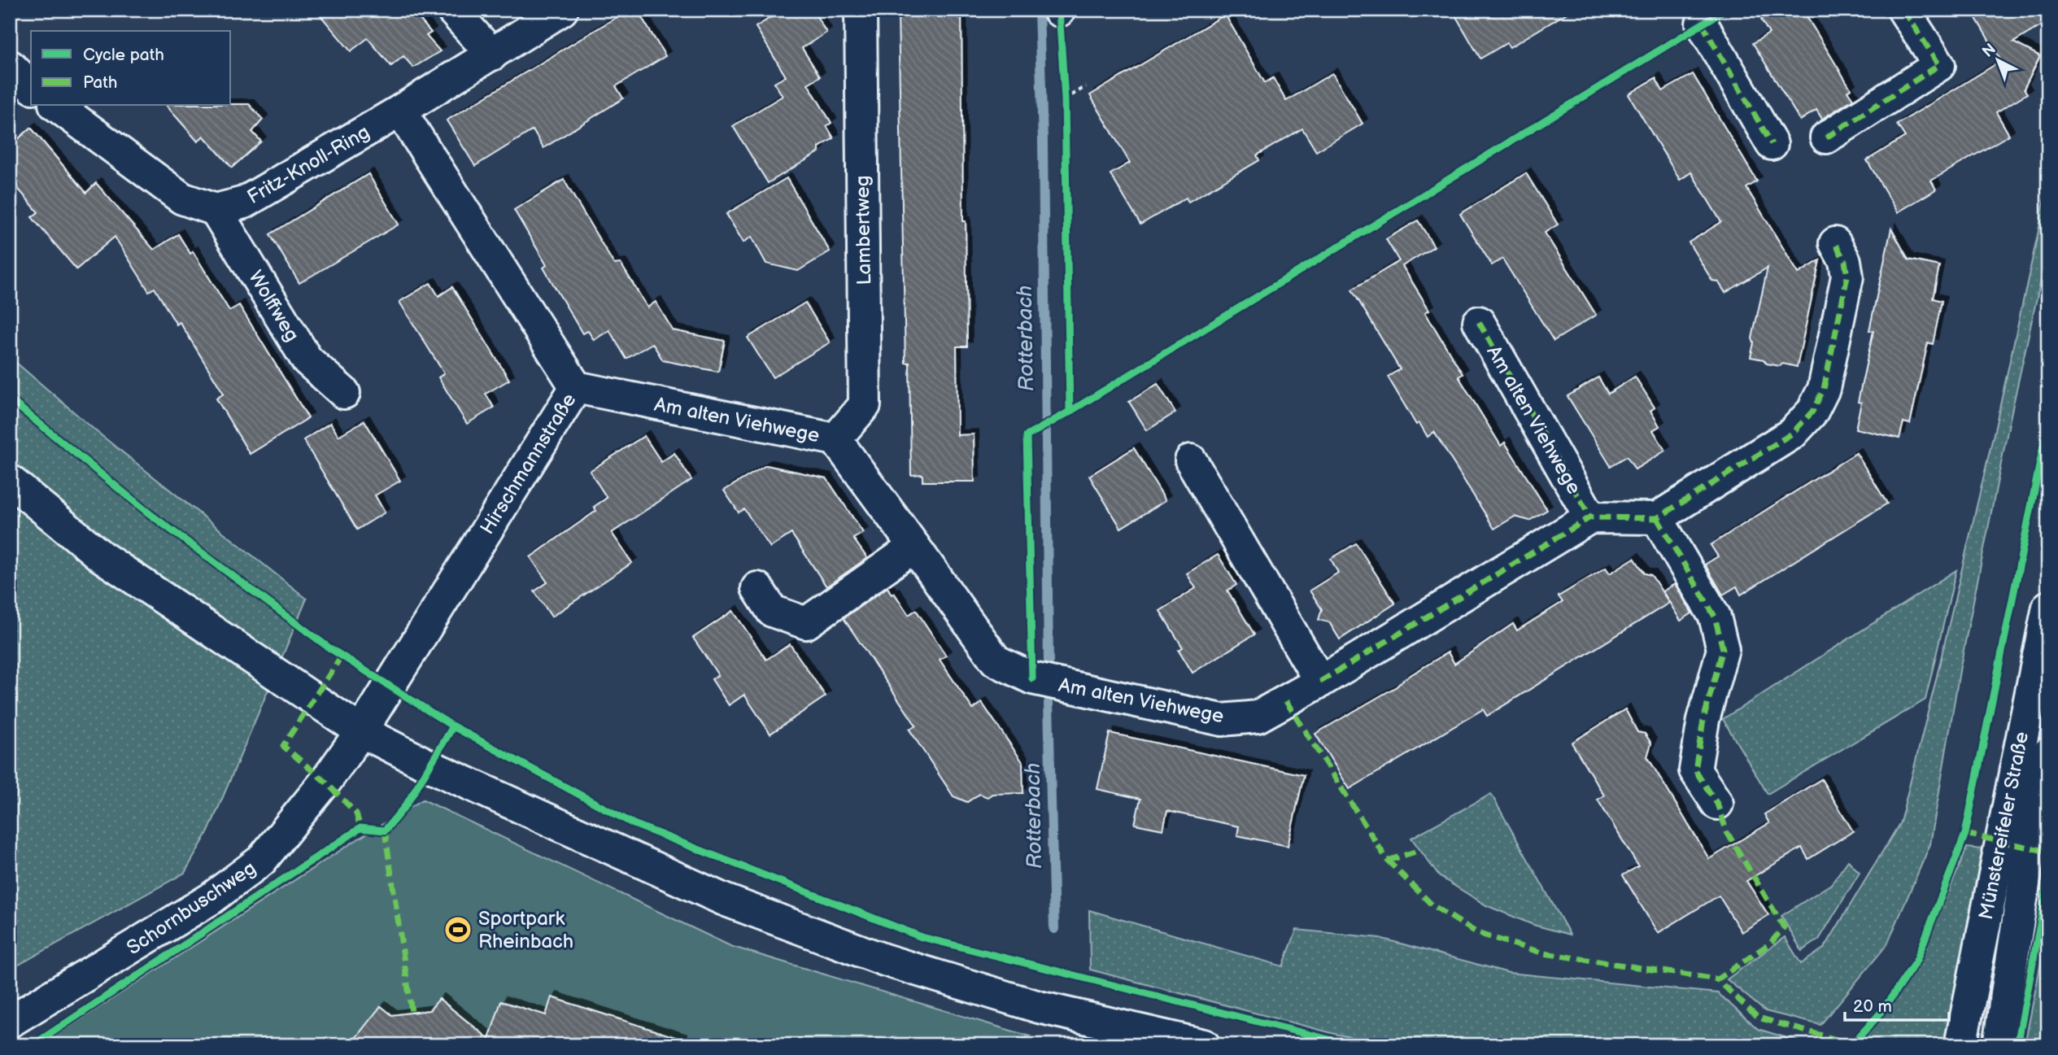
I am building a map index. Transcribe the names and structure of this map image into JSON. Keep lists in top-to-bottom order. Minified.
{"streets":{"street":["Fritz-Knoll-Ring","Lambertweg","Wolffweg","Am alten Viehwege","Hirschmannstraße","Münstereifeler Straße","Schornbuschweg"]},"crossings":[["Fritz-Knoll-Ring","Wolffweg"],["Fritz-Knoll-Ring","Hirschmannstraße"],["Lambertweg","Am alten Viehwege"],["Am alten Viehwege","Hirschmannstraße"],["Hirschmannstraße","Schornbuschweg"]],"water":["Rotterbach"],"places":{"sports":["Sportpark Rheinbach"]},"legend":["Cycle path","Path"],"scale_bar":"20 m","north":"top left"}
